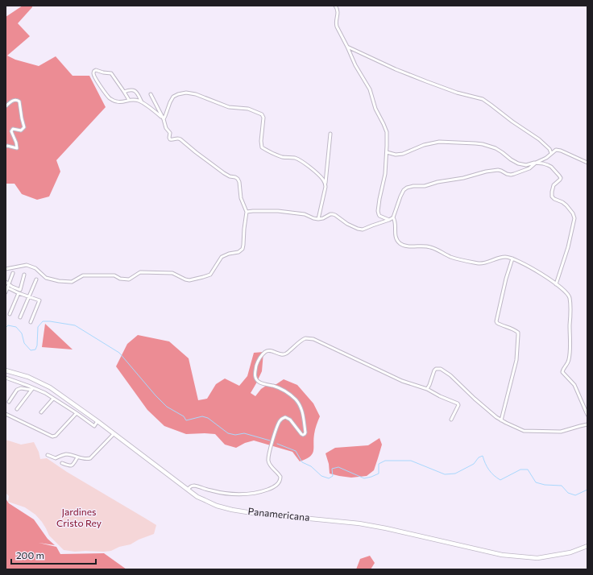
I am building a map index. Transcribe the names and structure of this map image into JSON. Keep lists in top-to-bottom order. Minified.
{"streets":{"main road":["Panamericana"]},"parks":["Jardines Cristo Rey"],"scale_bar":"200 m"}
